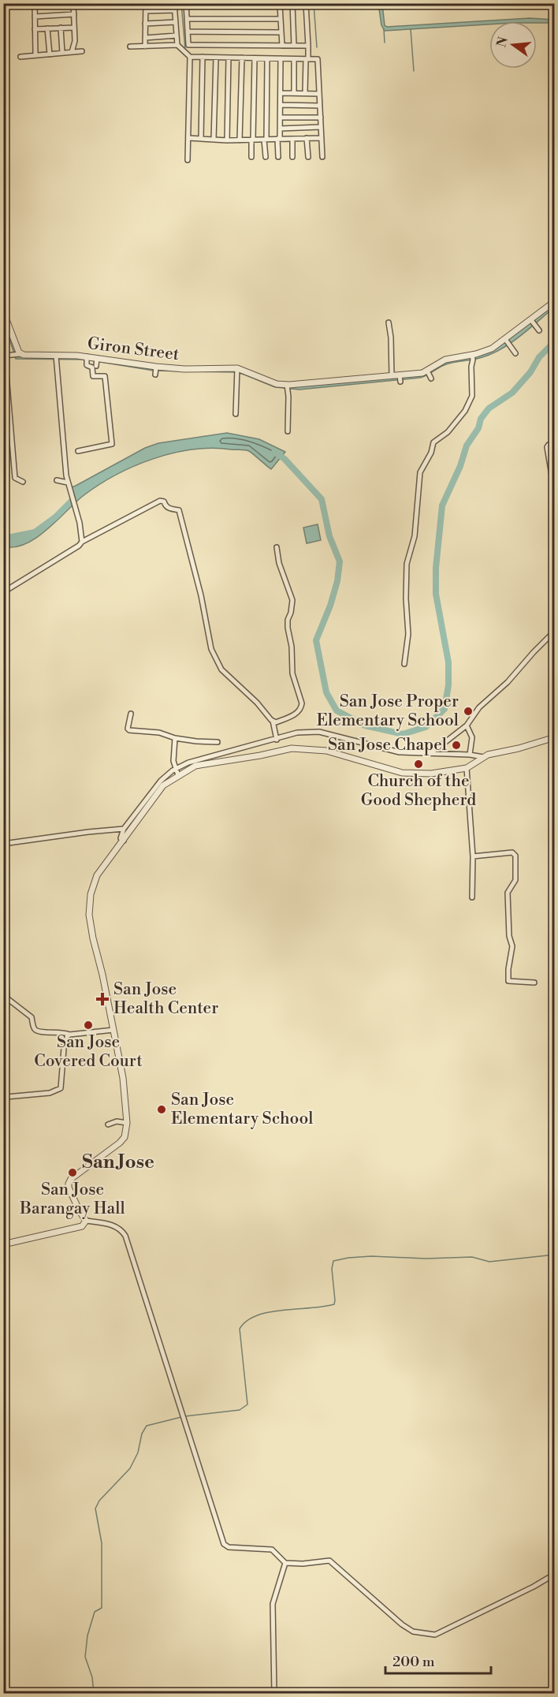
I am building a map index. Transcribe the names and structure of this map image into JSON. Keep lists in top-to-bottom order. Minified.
{"streets":{"street":["Giron Street"]},"districts":["San Jose"],"places":{"other":["San Jose Proper Elementary School","San Jose Chapel","Church of the Good Shepherd","San Jose Covered Court","San Jose Elementary School","San Jose Barangay Hall"],"health":["San Jose Health Center"]},"scale_bar":"200 m","north":"left"}
